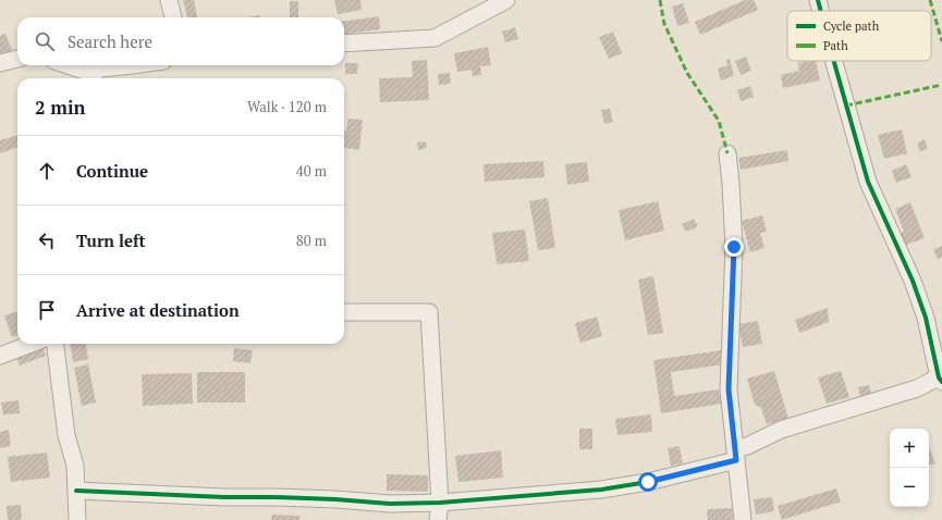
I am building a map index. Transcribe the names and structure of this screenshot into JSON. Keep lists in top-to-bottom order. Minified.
{"legend":["Cycle path","Path"],"page":{"search":"Search here","heading":["2 min","Walk · 120 m"],"list":[["Continue","40 m"],["Turn left","80 m"],"Arrive at destination"],"map_buttons":["+","−"]}}
